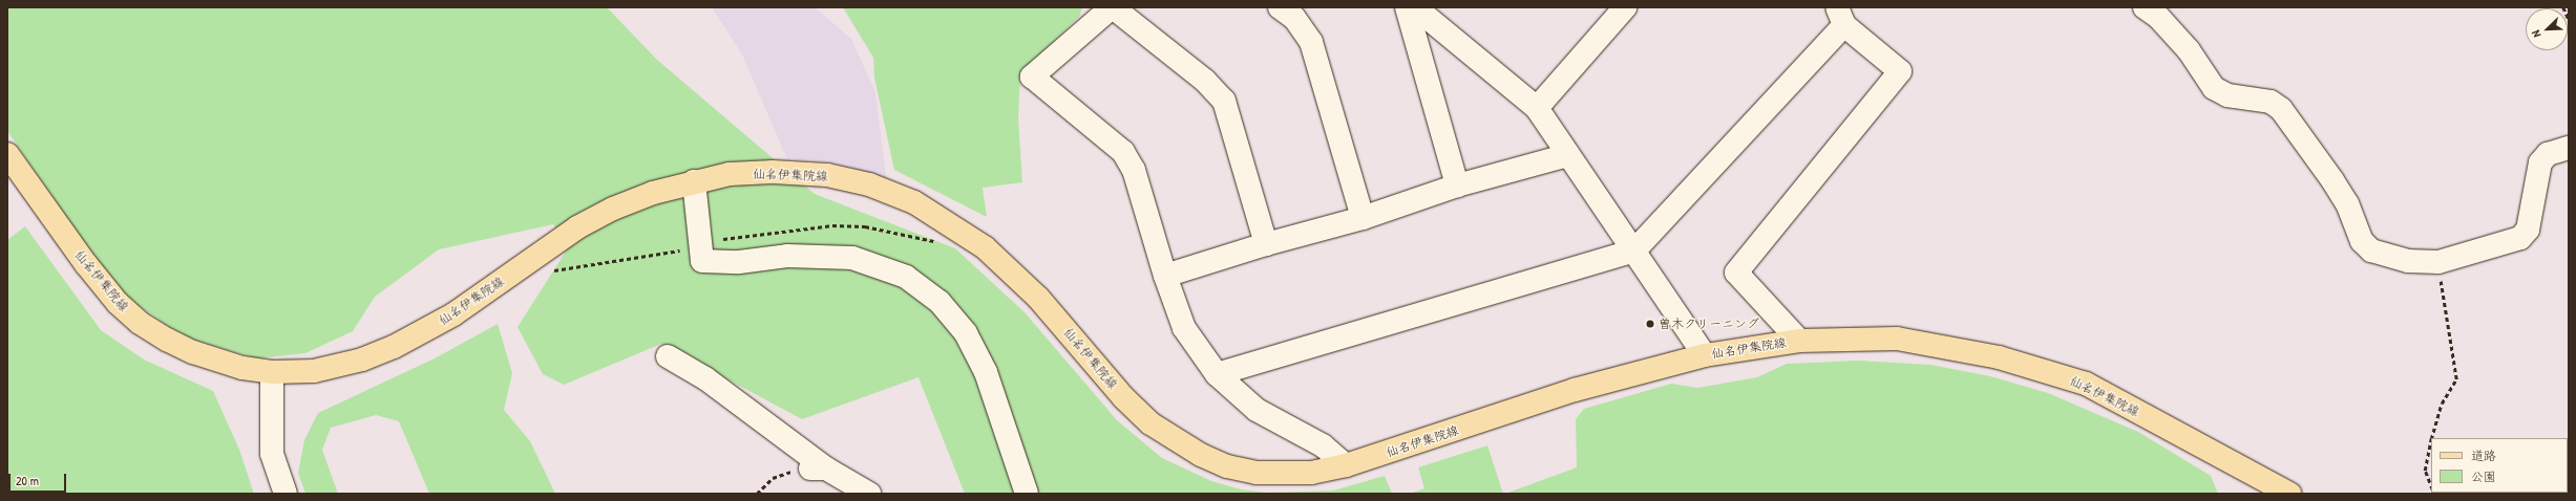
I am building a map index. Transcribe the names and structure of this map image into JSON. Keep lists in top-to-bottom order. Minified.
{"streets":{"main road":["仙名伊集院線"]},"places":["曽木クリーニング"],"legend":["道路","公園"],"scale_bar":"20 m","north":"bottom left"}
